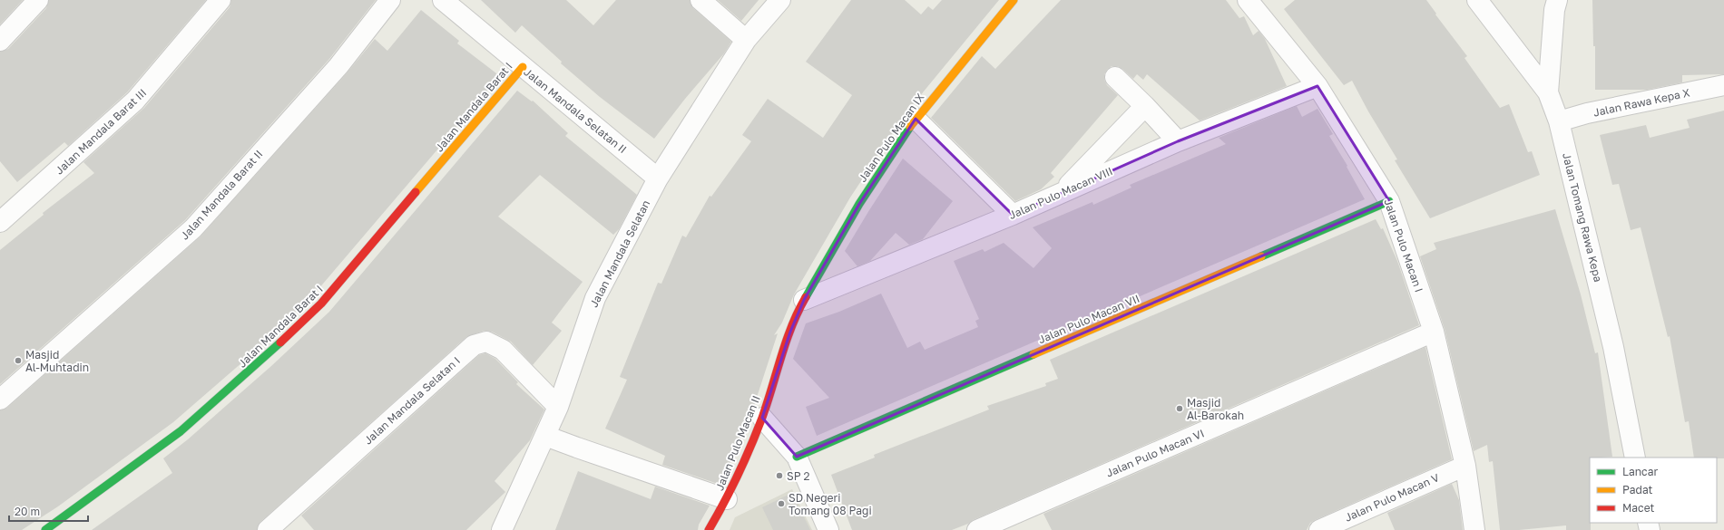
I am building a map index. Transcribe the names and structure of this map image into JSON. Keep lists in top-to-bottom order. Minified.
{"streets":{"street":["Jalan Rawa Kepa X","Jalan Mandala Barat I","Jalan Mandala Selatan II","Jalan Mandala Barat III","Jalan Pulo Macan IX","Jalan Pulo Macan VIII","Jalan Mandala Barat II","Jalan Tomang Rawa Kepa","Jalan Pulo Macan I","Jalan Mandala Selatan","Jalan Pulo Macan VII","Jalan Mandala Selatan I","Jalan Pulo Macan II","Jalan Pulo Macan VI","Jalan Pulo Macan V"]},"crossings":[["Jalan Rawa Kepa X","Jalan Tomang Rawa Kepa"],["Jalan Mandala Barat I","Jalan Mandala Selatan II"],["Jalan Mandala Selatan II","Jalan Mandala Selatan"],["Jalan Pulo Macan IX","Jalan Pulo Macan VIII"],["Jalan Pulo Macan IX","Jalan Pulo Macan II"],["Jalan Pulo Macan VIII","Jalan Pulo Macan I"],["Jalan Pulo Macan VIII","Jalan Pulo Macan II"],["Jalan Pulo Macan I","Jalan Pulo Macan VII"],["Jalan Pulo Macan I","Jalan Pulo Macan VI"],["Jalan Pulo Macan I","Jalan Pulo Macan V"],["Jalan Mandala Selatan","Jalan Mandala Selatan I"]],"places":["Masjid Al-Muhtadin","Masjid Al-Barokah","SP 2","SD Negeri Tomang 08 Pagi"],"legend":["Lancar","Padat","Macet"],"scale_bar":"20 m"}
